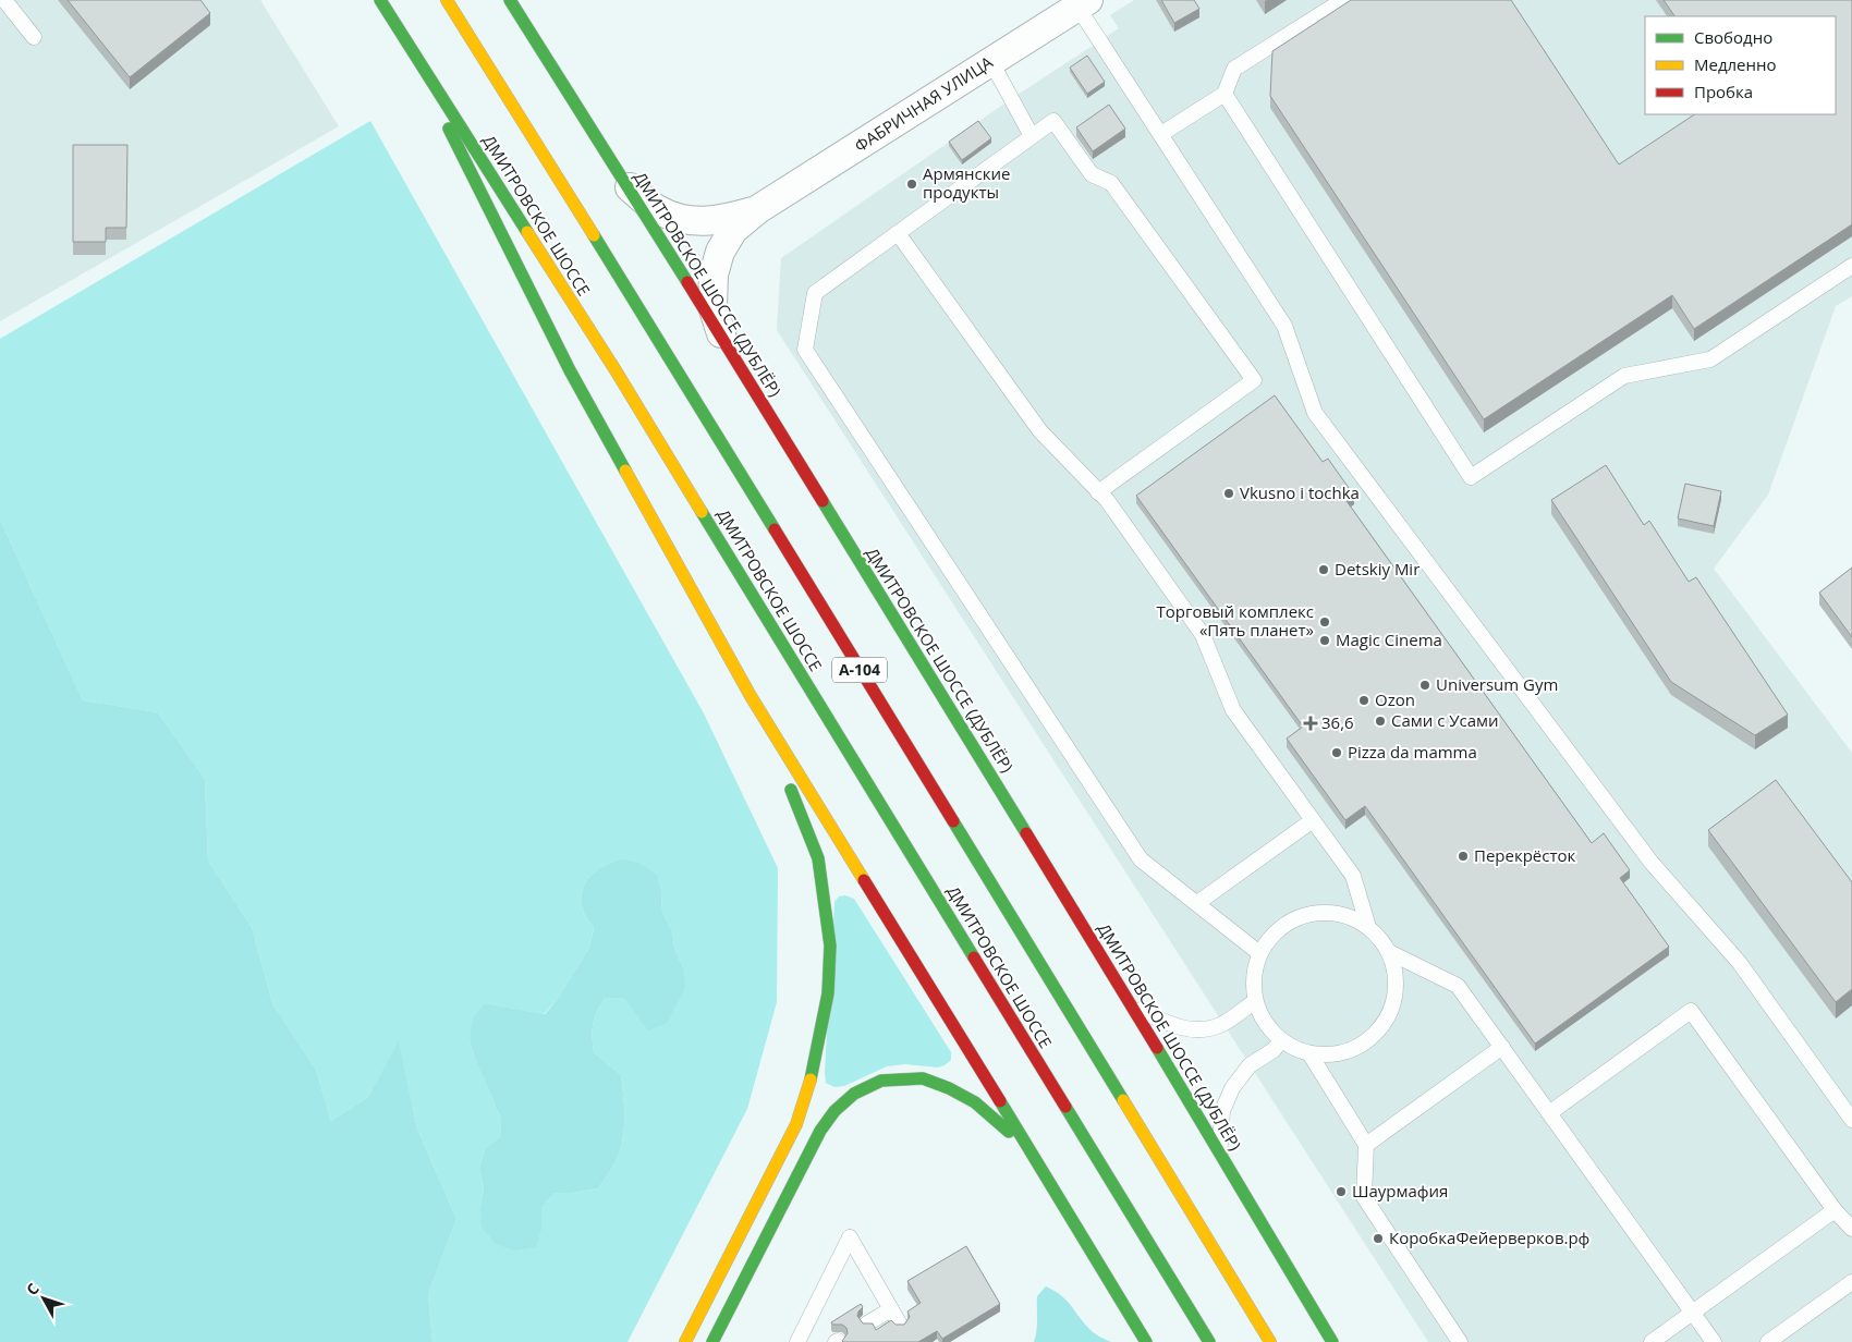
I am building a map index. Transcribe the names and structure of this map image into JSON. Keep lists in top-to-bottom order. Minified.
{"streets":{"main road":["ДМИТРОВСКОЕ ШОССЕ","ДМИТРОВСКОЕ ШОССЕ (ДУБЛЁР)","А-104"],"street":["ФАБРИЧНАЯ УЛИЦА"]},"crossings":[["ФАБРИЧНАЯ УЛИЦА","ДМИТРОВСКОЕ ШОССЕ (ДУБЛЁР)"]],"places":{"other":["Армянские продукты","Vkusno i tochka","Detskiy Mir","Торговый комплекс «Пять планет»","Magic Cinema","Universum Gym","Ozon","Сами с Усами","Pizza da mamma","Перекрёсток","Шаурмафия","КоробкаФейерверков.рф"],"health":["36,6"]},"legend":["Свободно","Медленно","Пробка"],"north":"top left"}
